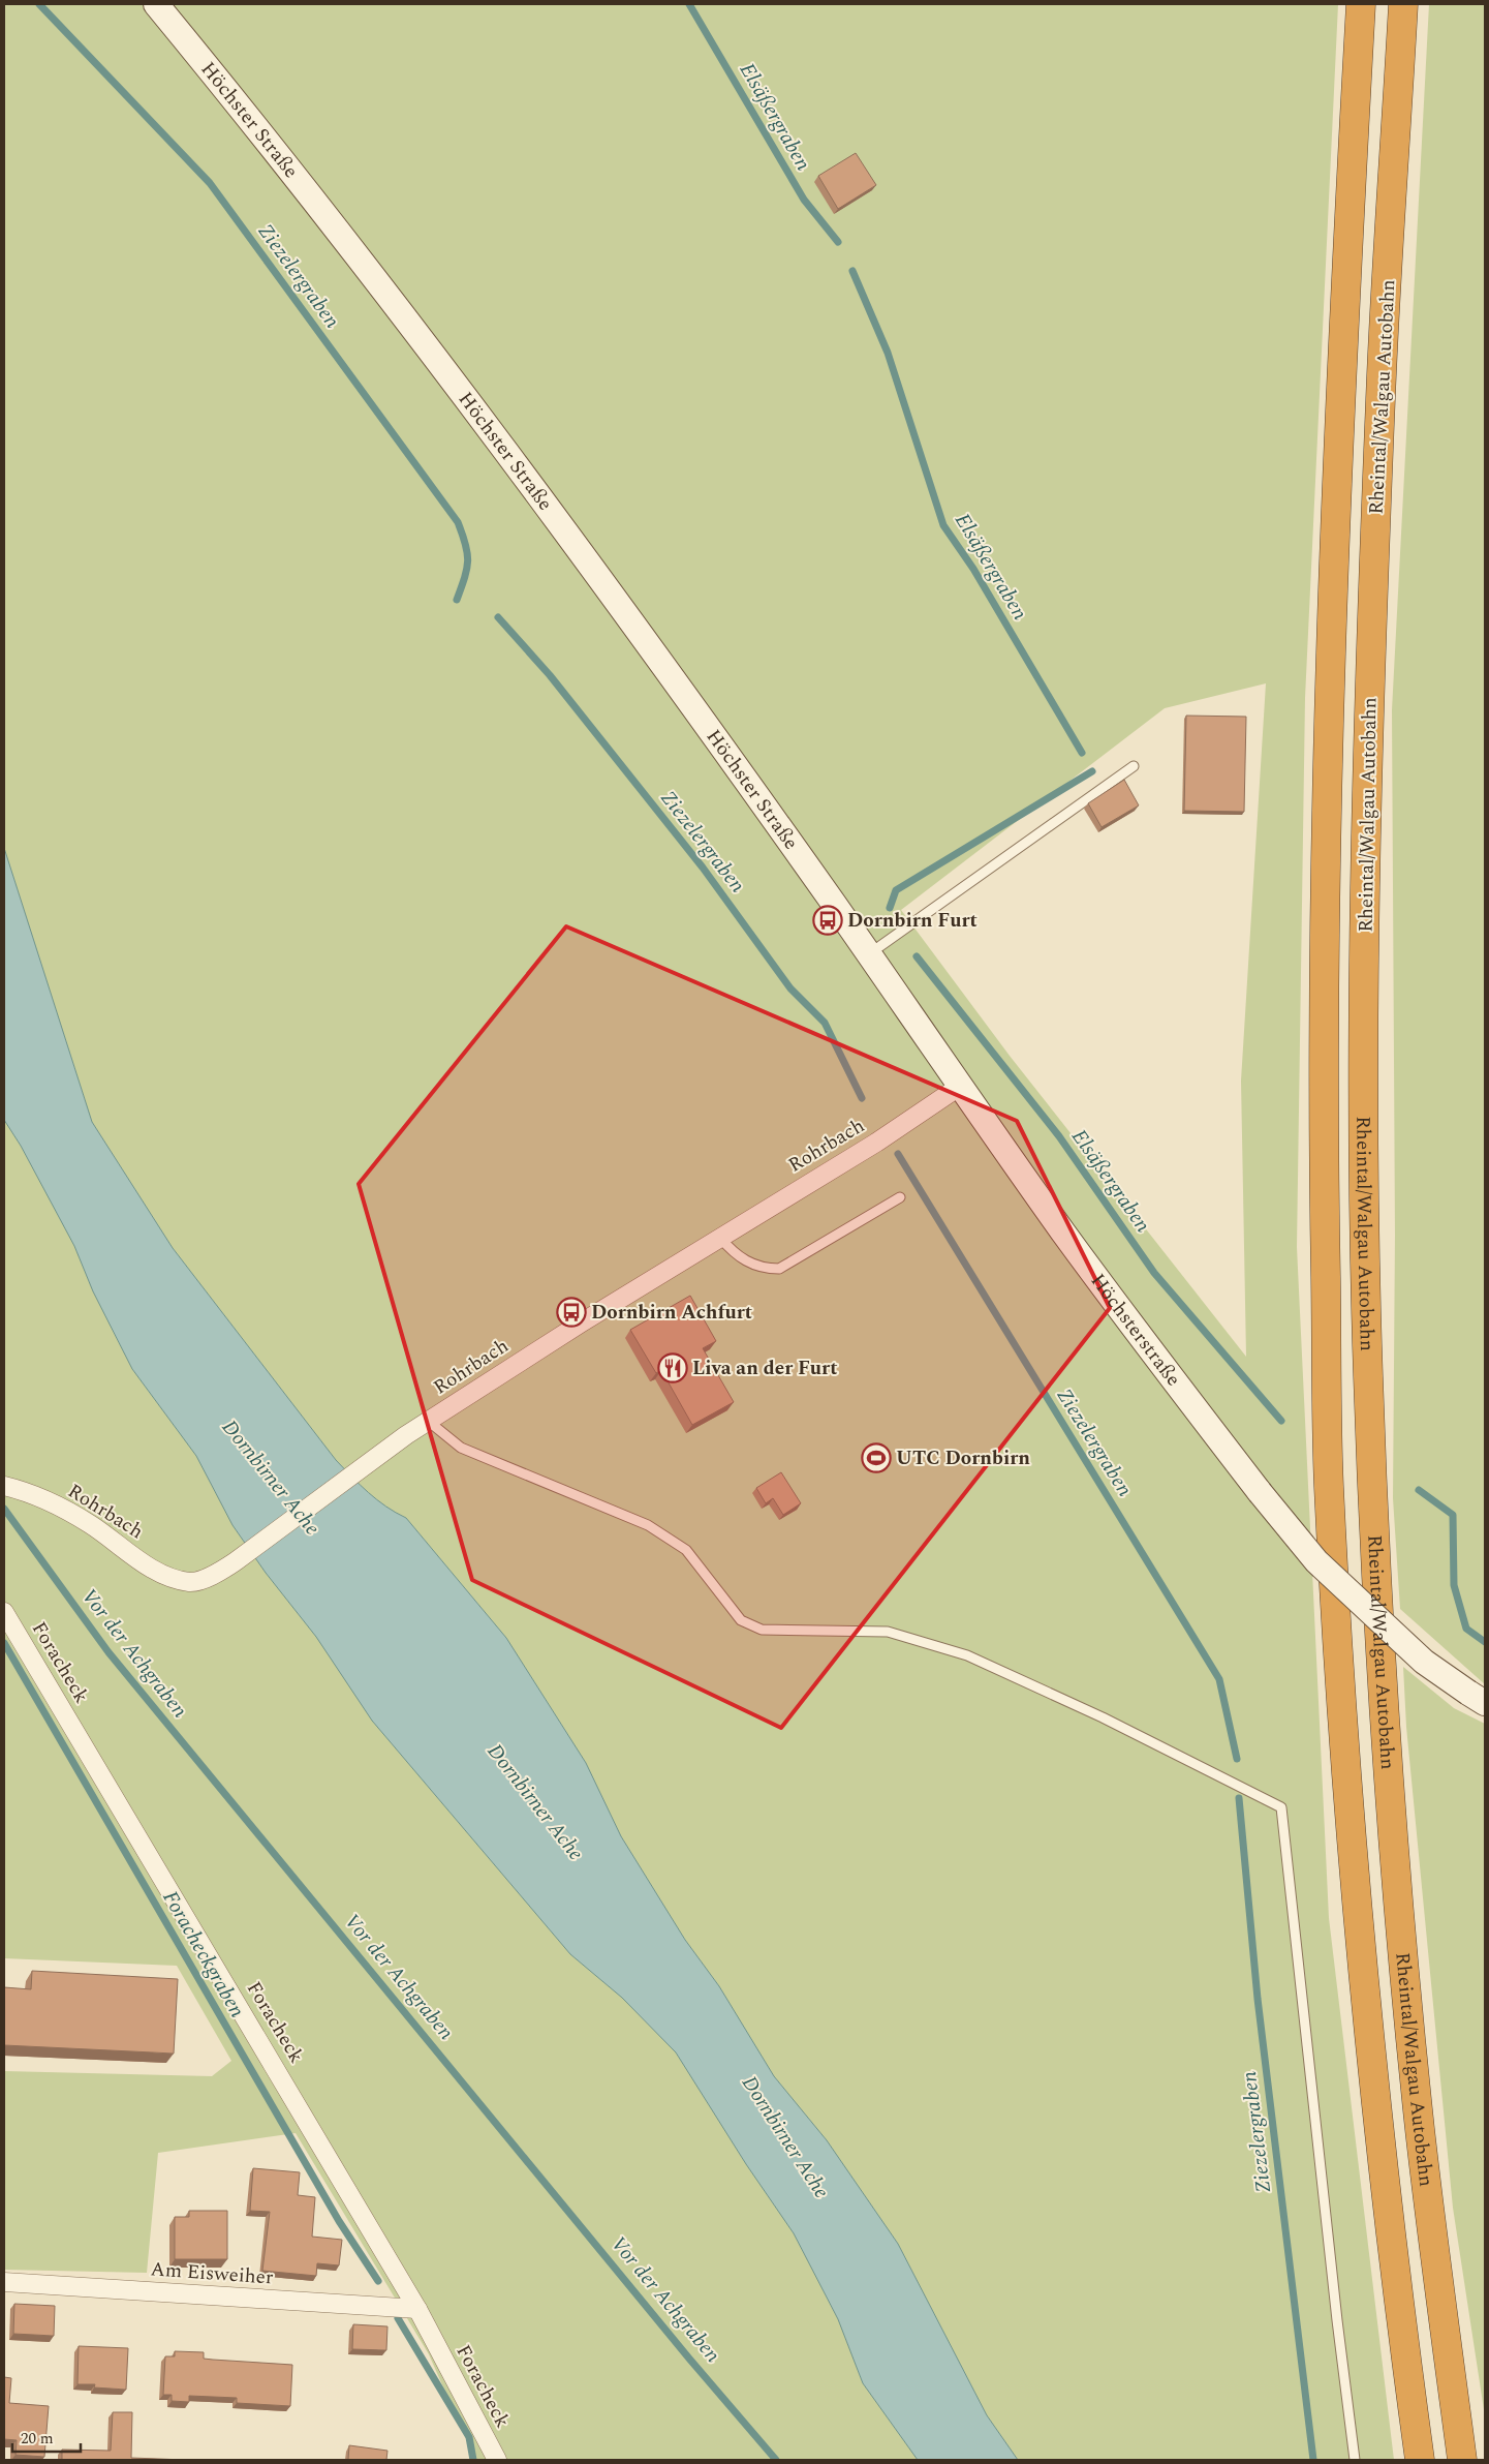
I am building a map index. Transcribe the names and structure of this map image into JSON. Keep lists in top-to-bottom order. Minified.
{"streets":{"highway":["Rheintal/Walgau Autobahn"],"main road":["Höchster Straße","Höchsterstraße"],"street":["Rohrbach","Foracheck","Am Eisweiher"]},"crossings":[["Höchster Straße","Höchsterstraße"],["Rohrbach","Höchsterstraße"],["Foracheck","Am Eisweiher"]],"water":["Elsäßergraben","Ziezelergraben","Dornbirner Ache","Vor der Achgraben","Foracheckgraben"],"places":{"bus stop":["Dornbirn Furt","Dornbirn Achfurt"],"restaurant":["Liva an der Furt"],"sports":["UTC Dornbirn"]},"scale_bar":"20 m"}
